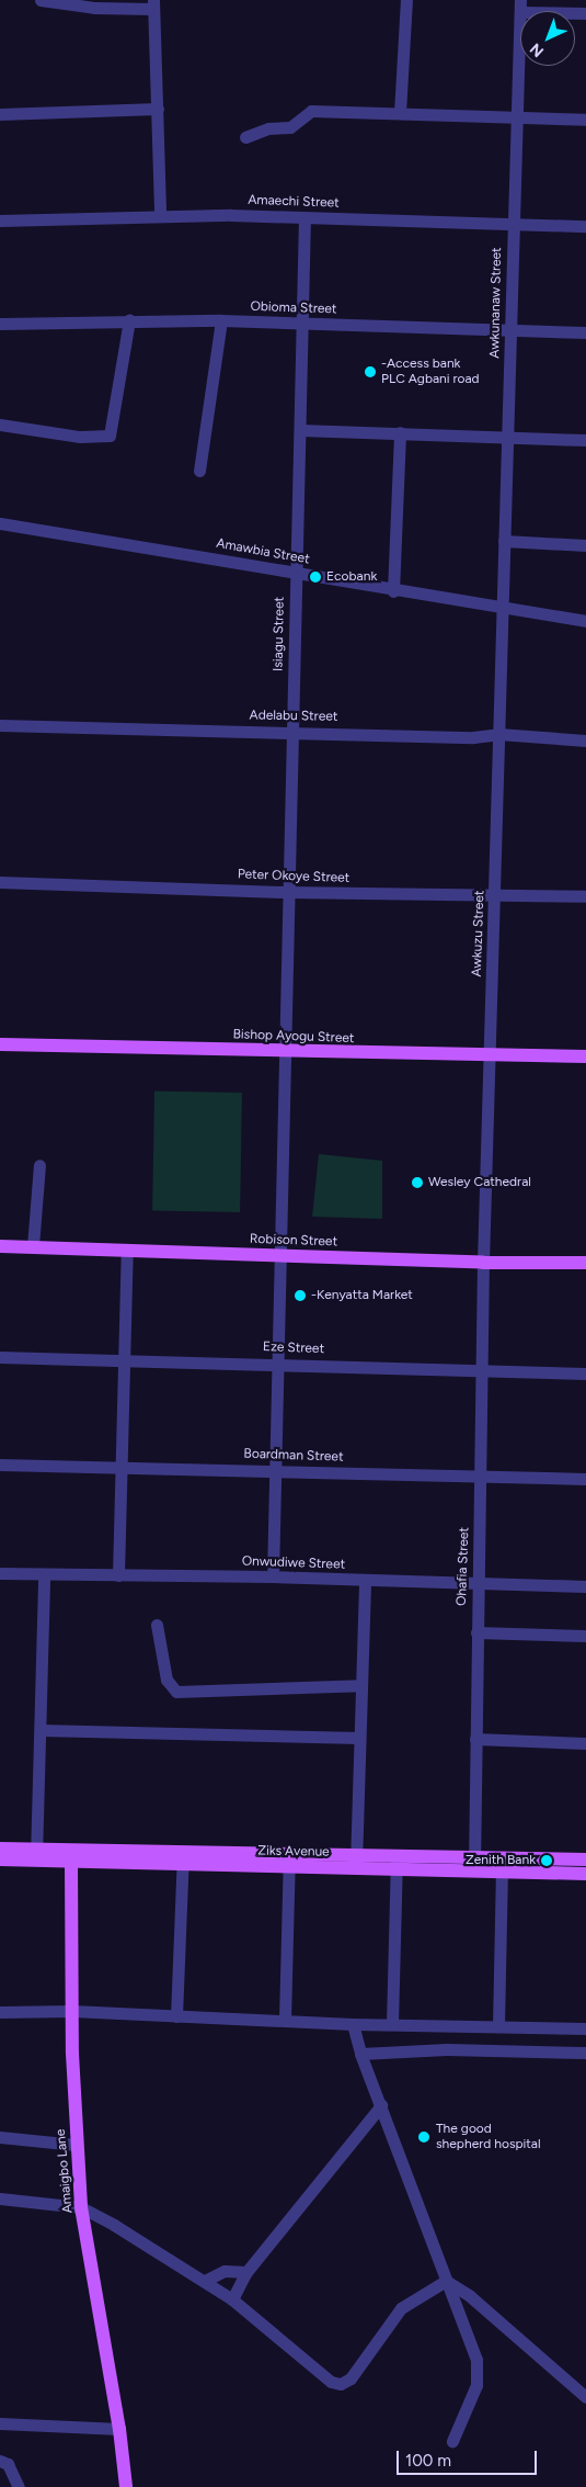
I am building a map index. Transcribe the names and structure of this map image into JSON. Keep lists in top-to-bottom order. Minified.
{"streets":{"main road":["Bishop Ayogu Street","Robison Street","Ziks Avenue","Amaigbo Lane"],"street":["Amaechi Street","Awkunanaw Street","Obioma Street","Amawbia Street","Isiagu Street","Adelabu Street","Peter Okoye Street","Awkuzu Street","Eze Street","Boardman Street","Onwudiwe Street","Ohafia Street"]},"crossings":[["Amaechi Street","Awkunanaw Street"],["Amaechi Street","Isiagu Street"],["Awkunanaw Street","Obioma Street"],["Awkunanaw Street","Amawbia Street"],["Awkunanaw Street","Awkuzu Street"],["Obioma Street","Isiagu Street"],["Amawbia Street","Isiagu Street"],["Amawbia Street","Awkuzu Street"],["Isiagu Street","Adelabu Street"],["Isiagu Street","Peter Okoye Street"],["Isiagu Street","Bishop Ayogu Street"],["Isiagu Street","Robison Street"],["Isiagu Street","Eze Street"],["Isiagu Street","Boardman Street"],["Isiagu Street","Onwudiwe Street"],["Adelabu Street","Awkuzu Street"],["Peter Okoye Street","Awkuzu Street"],["Awkuzu Street","Bishop Ayogu Street"],["Awkuzu Street","Robison Street"],["Awkuzu Street","Ohafia Street"],["Robison Street","Ohafia Street"],["Eze Street","Ohafia Street"],["Boardman Street","Ohafia Street"],["Onwudiwe Street","Ohafia Street"],["Ohafia Street","Ziks Avenue"],["Ziks Avenue","Amaigbo Lane"]],"places":["-Access bank PLC Agbani road","Ecobank","Wesley Cathedral","-Kenyatta Market","Zenith Bank","The good shepherd hospital"],"scale_bar":"100 m","north":"bottom left"}
